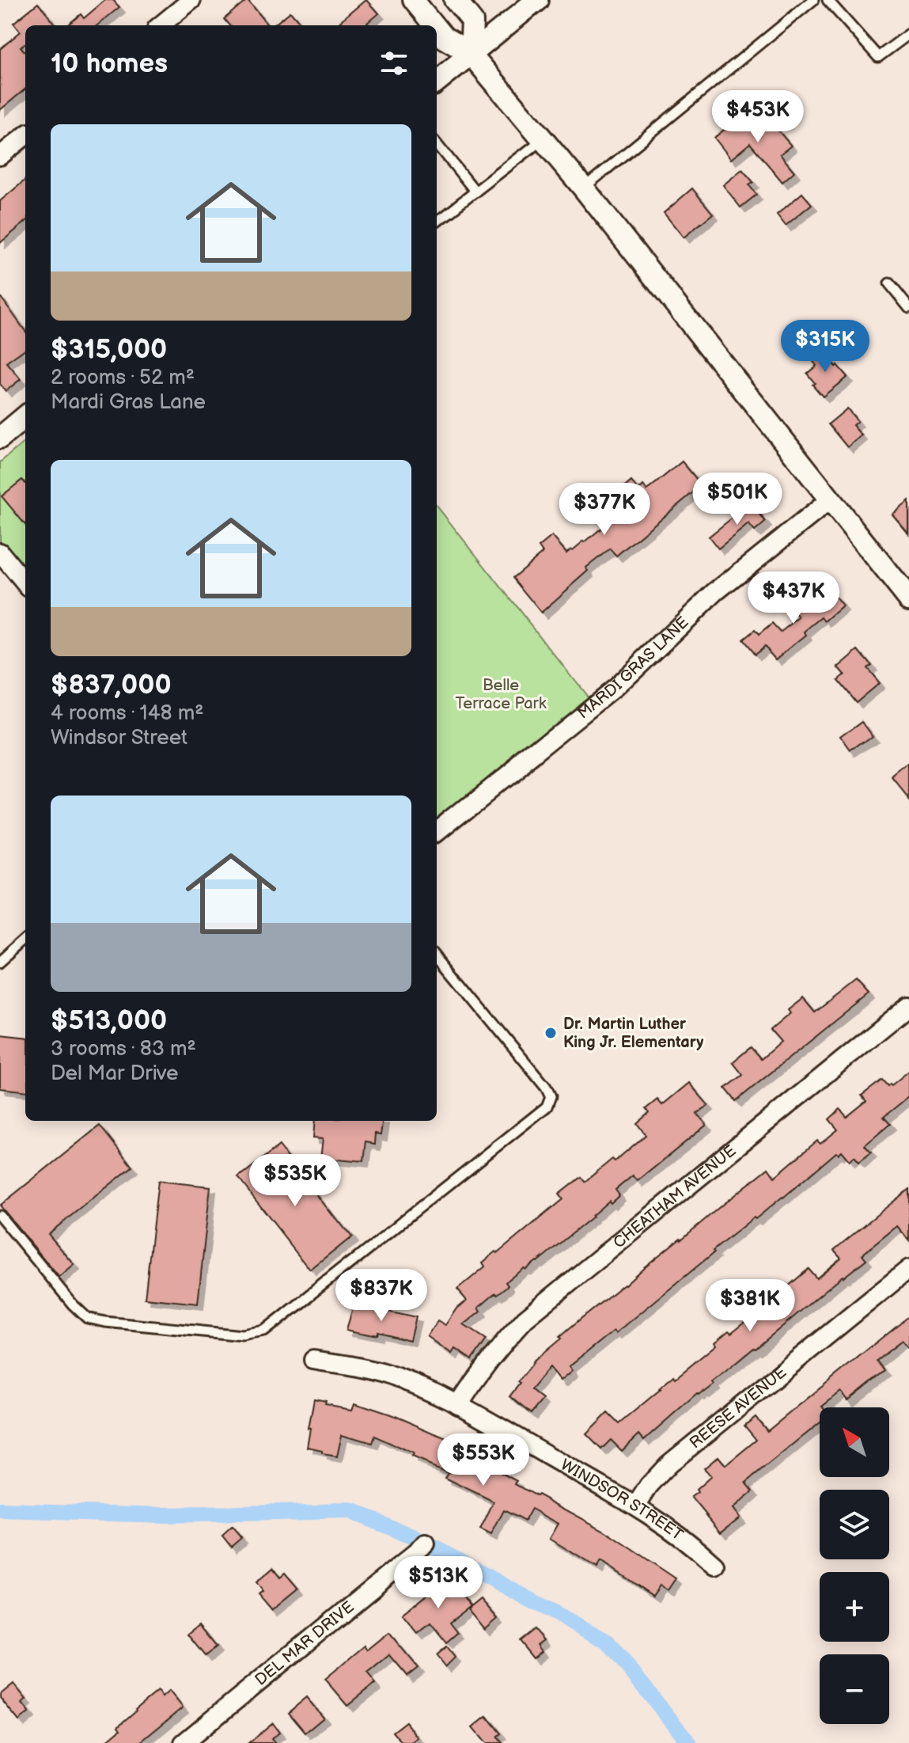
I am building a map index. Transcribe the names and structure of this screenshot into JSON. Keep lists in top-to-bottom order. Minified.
{"streets":{"street":["MARDI GRAS LANE","CHEATHAM AVENUE","REESE AVENUE","WINDSOR STREET","DEL MAR DRIVE"]},"crossings":[["CHEATHAM AVENUE","WINDSOR STREET"],["REESE AVENUE","WINDSOR STREET"]],"parks":["Belle Terrace Park"],"places":["Dr. Martin Luther King Jr. Elementary"],"north":"top left","page":{"heading":"10 homes","price":["$453K","$315K","$501K","$377K","$437K","$535K","$837K","$381K","$553K","$513K"],"list":[{"name":"$315,000","note":"2 rooms · 52 m² · Mardi Gras Lane"},{"name":"$837,000","note":"4 rooms · 148 m² · Windsor Street"},{"name":"$513,000","note":"3 rooms · 83 m² · Del Mar Drive"}],"map_buttons":["+","−"]}}
